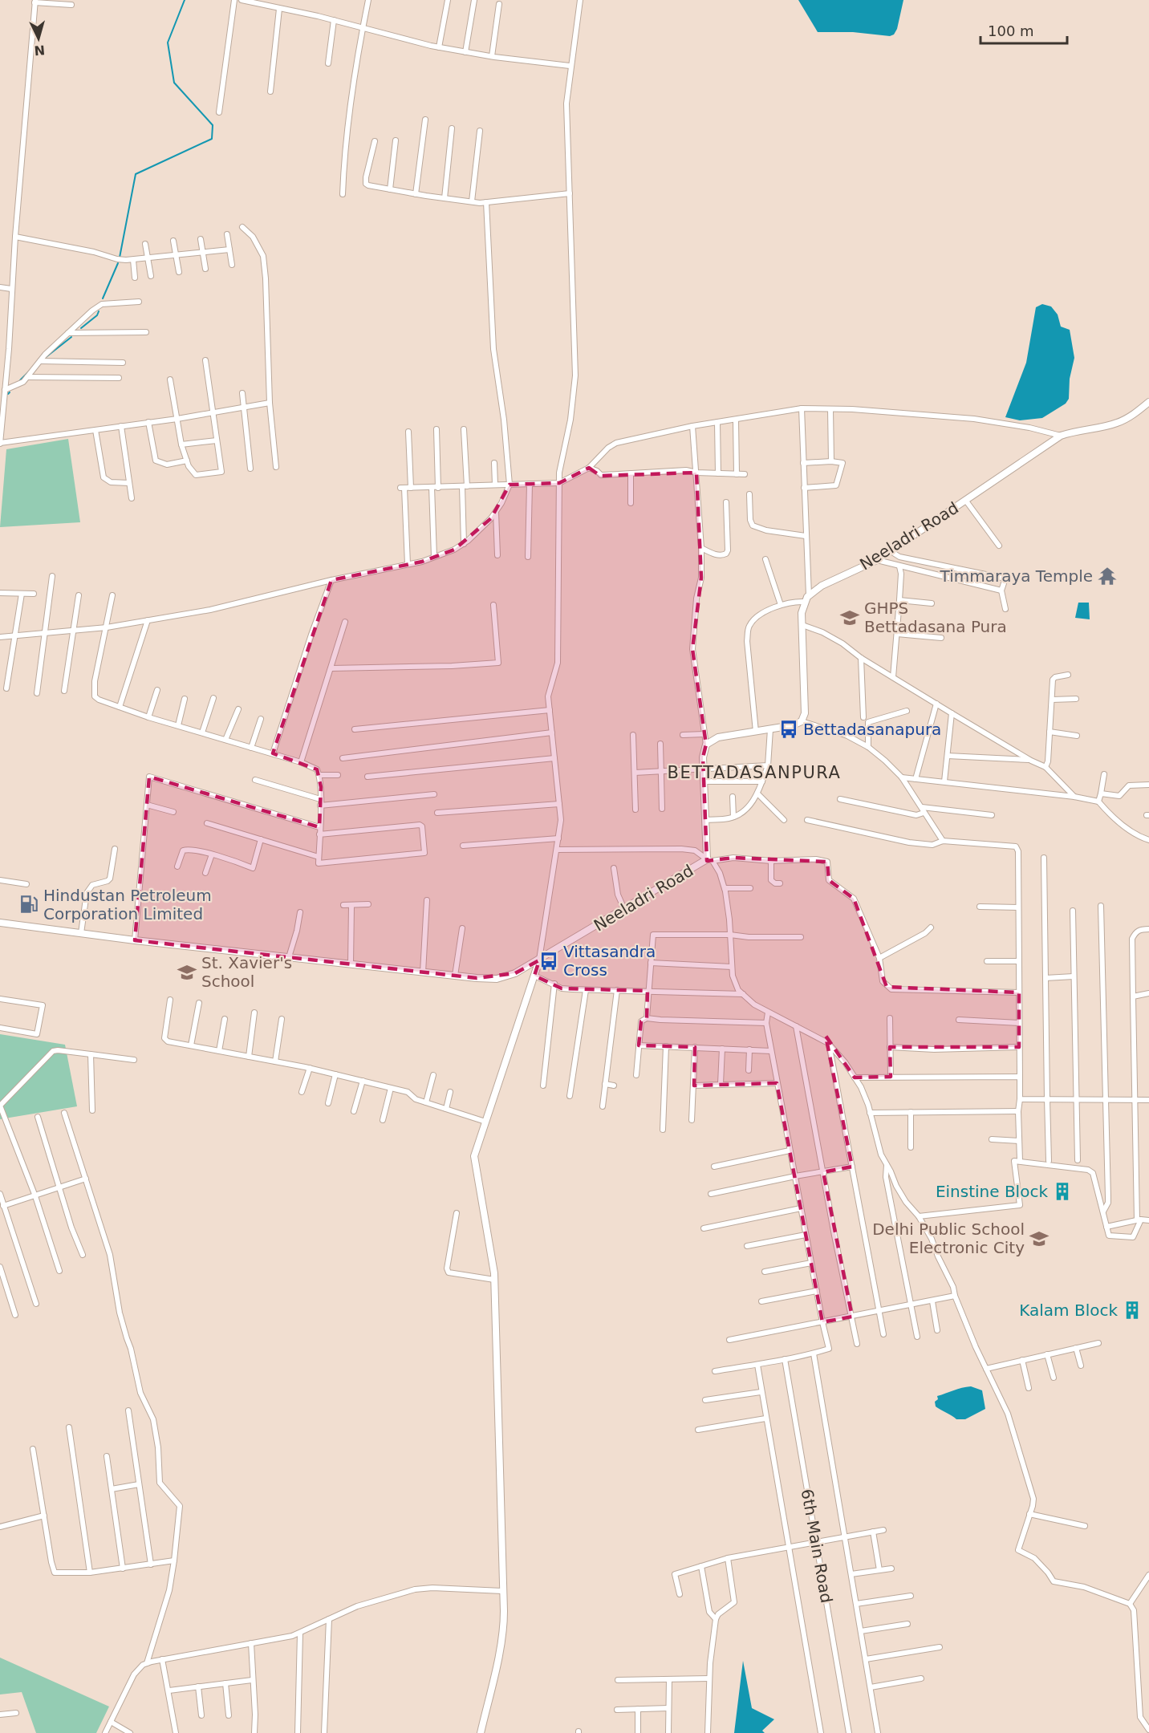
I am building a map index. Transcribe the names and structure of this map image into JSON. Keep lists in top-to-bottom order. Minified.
{"streets":{"main road":["Neeladri Road"],"street":["6th Main Road"]},"districts":["BETTADASANPURA"],"places":{"temple":["Timmaraya Temple"],"school or university":["GHPS Bettadasana Pura","St. Xavier's School","Delhi Public School Electronic City"],"bus stop":["Bettadasanapura","Vittasandra Cross"],"fuel station":["Hindustan Petroleum Corporation Limited"],"building":["Einstine Block","Kalam Block"]},"scale_bar":"100 m","north":"bottom"}
